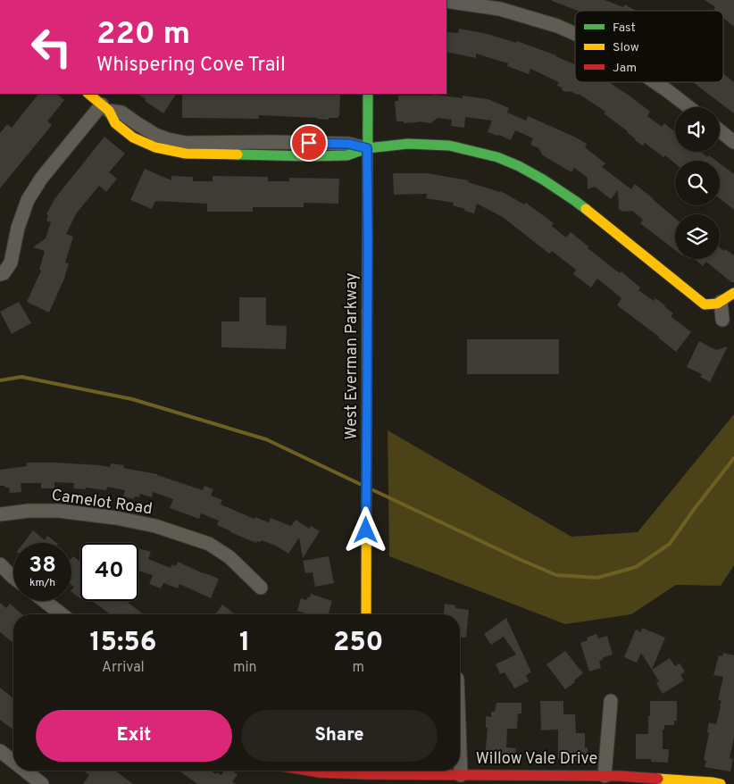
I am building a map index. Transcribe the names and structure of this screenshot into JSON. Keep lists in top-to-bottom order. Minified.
{"streets":{"street":["West Everman Parkway","Camelot Road","Willow Vale Drive"]},"legend":["Fast","Slow","Jam"],"page":{"turn":["220 m","Whispering Cove Trail"],"speed":"38 km/h","limit":"40","eta":["15:56","Arrival","1","min","250","m"],"buttons":["Exit","Share"]}}
